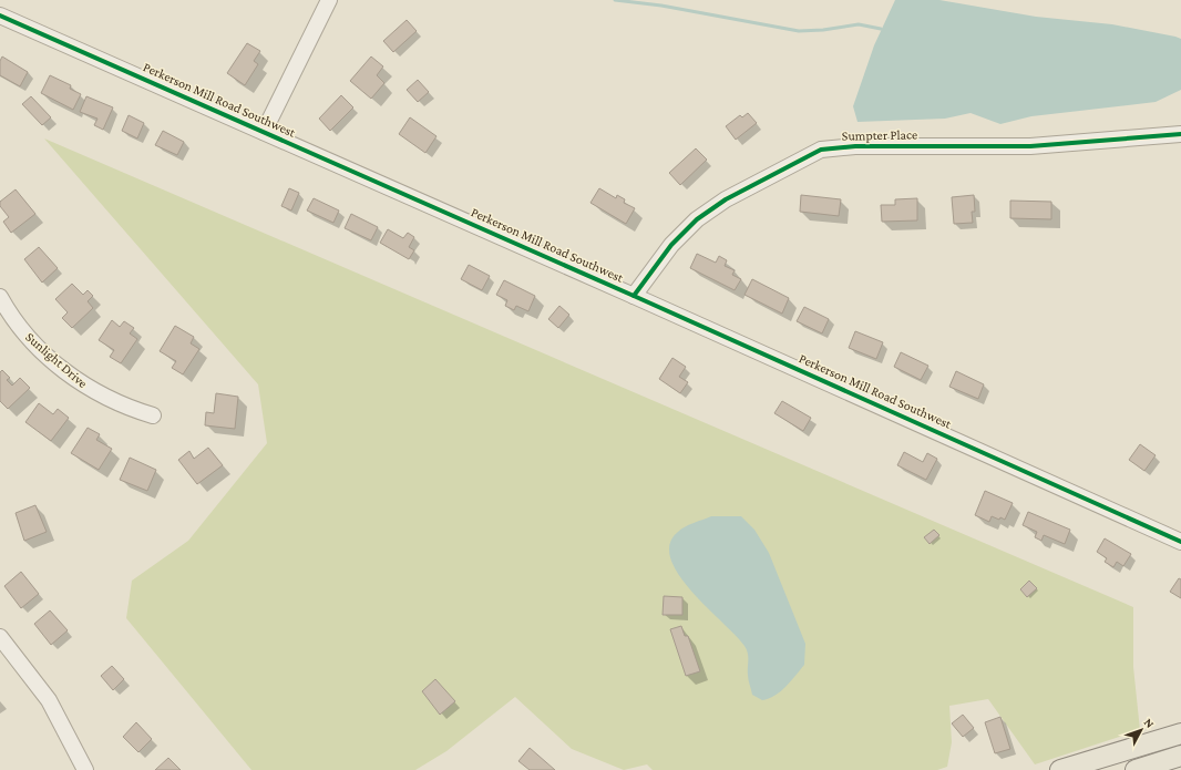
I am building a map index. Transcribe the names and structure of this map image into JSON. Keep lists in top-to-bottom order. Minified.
{"streets":{"street":["Perkerson Mill Road Southwest","Sumpter Place","Sunlight Drive"]},"crossings":[["Perkerson Mill Road Southwest","Sumpter Place"]],"north":"top right"}
